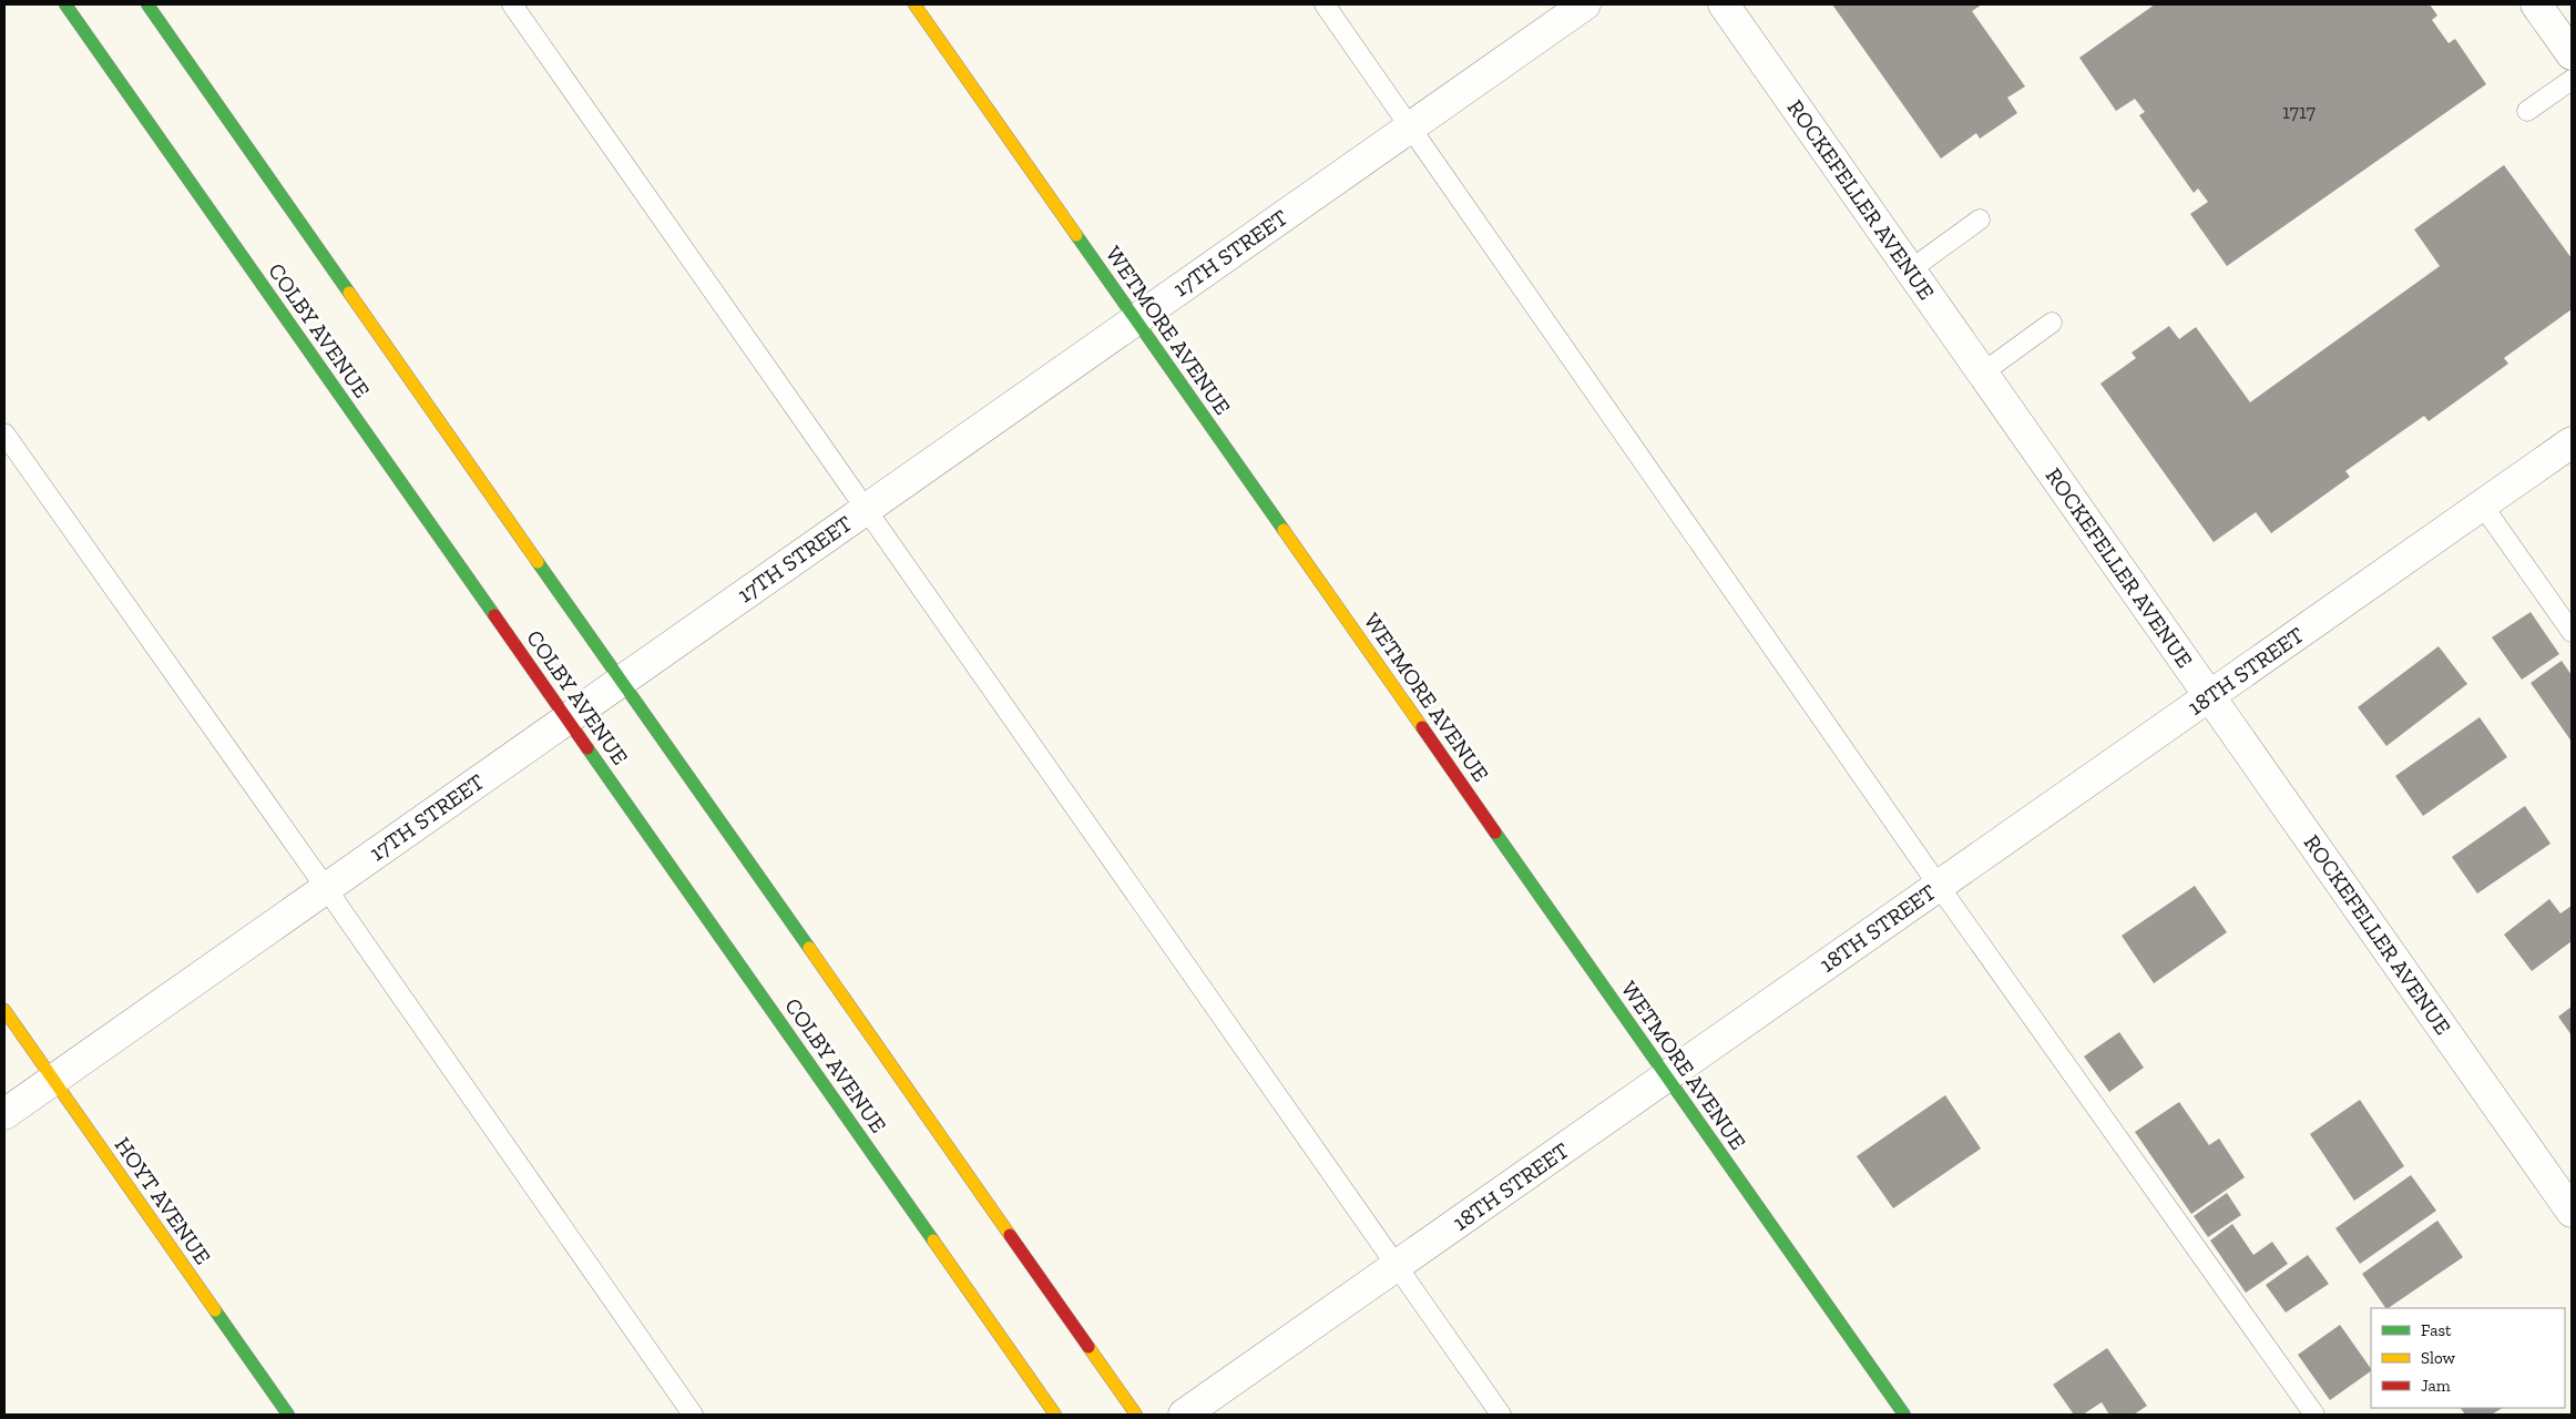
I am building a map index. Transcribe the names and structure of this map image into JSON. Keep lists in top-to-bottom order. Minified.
{"streets":{"main road":["COLBY AVENUE","WETMORE AVENUE","HOYT AVENUE"],"street":["ROCKEFELLER AVENUE","17TH STREET","18TH STREET"]},"crossings":[["ROCKEFELLER AVENUE","18TH STREET"],["17TH STREET","COLBY AVENUE"],["17TH STREET","WETMORE AVENUE"],["17TH STREET","HOYT AVENUE"],["WETMORE AVENUE","18TH STREET"]],"house_numbers":["1717"],"legend":["Fast","Slow","Jam"]}
